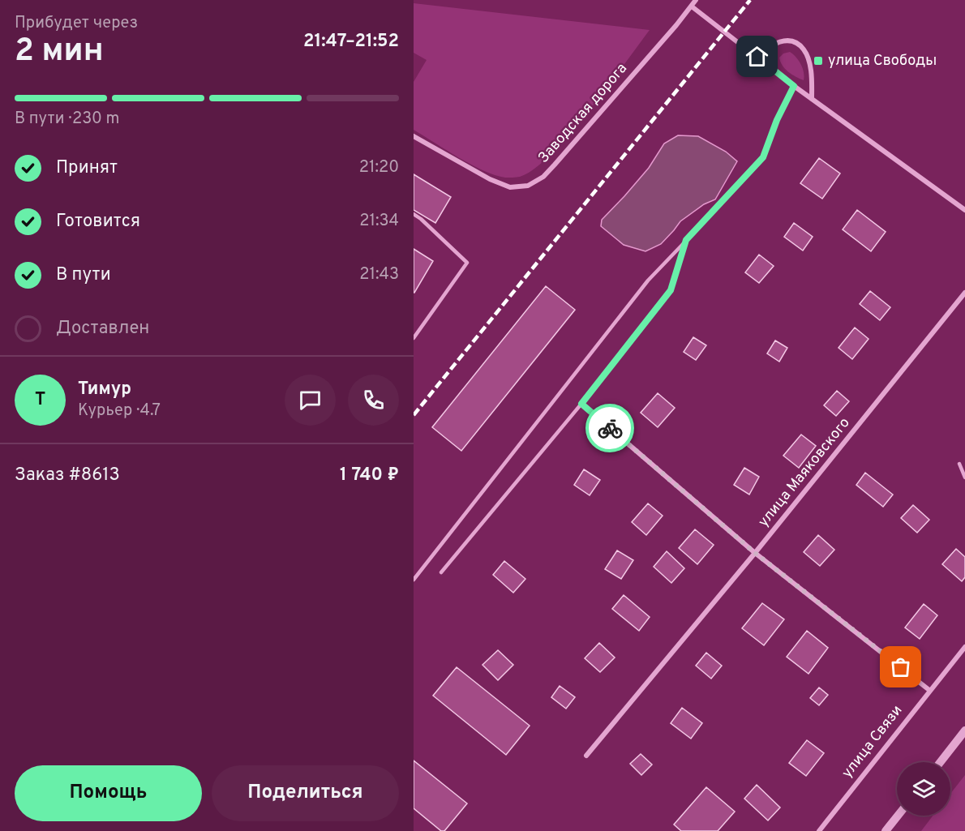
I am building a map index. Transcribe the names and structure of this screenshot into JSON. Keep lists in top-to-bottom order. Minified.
{"streets":{"street":["Заводская дорога","улица Маяковского","улица Связи"]},"places":{"transit":["улица Свободы"]},"page":{"heading":["2 мин","Прибудет через","21:47–21:52"],"panel":["Тимур","Курьер · 4.7","Заказ #8613","1 740 ₽"],"bar":"В пути · 230 m","list":[["Принят","21:20"],["Готовится","21:34"],["В пути","21:43"],"Доставлен"],"round":"Т","buttons":["Помощь","Поделиться"]}}
